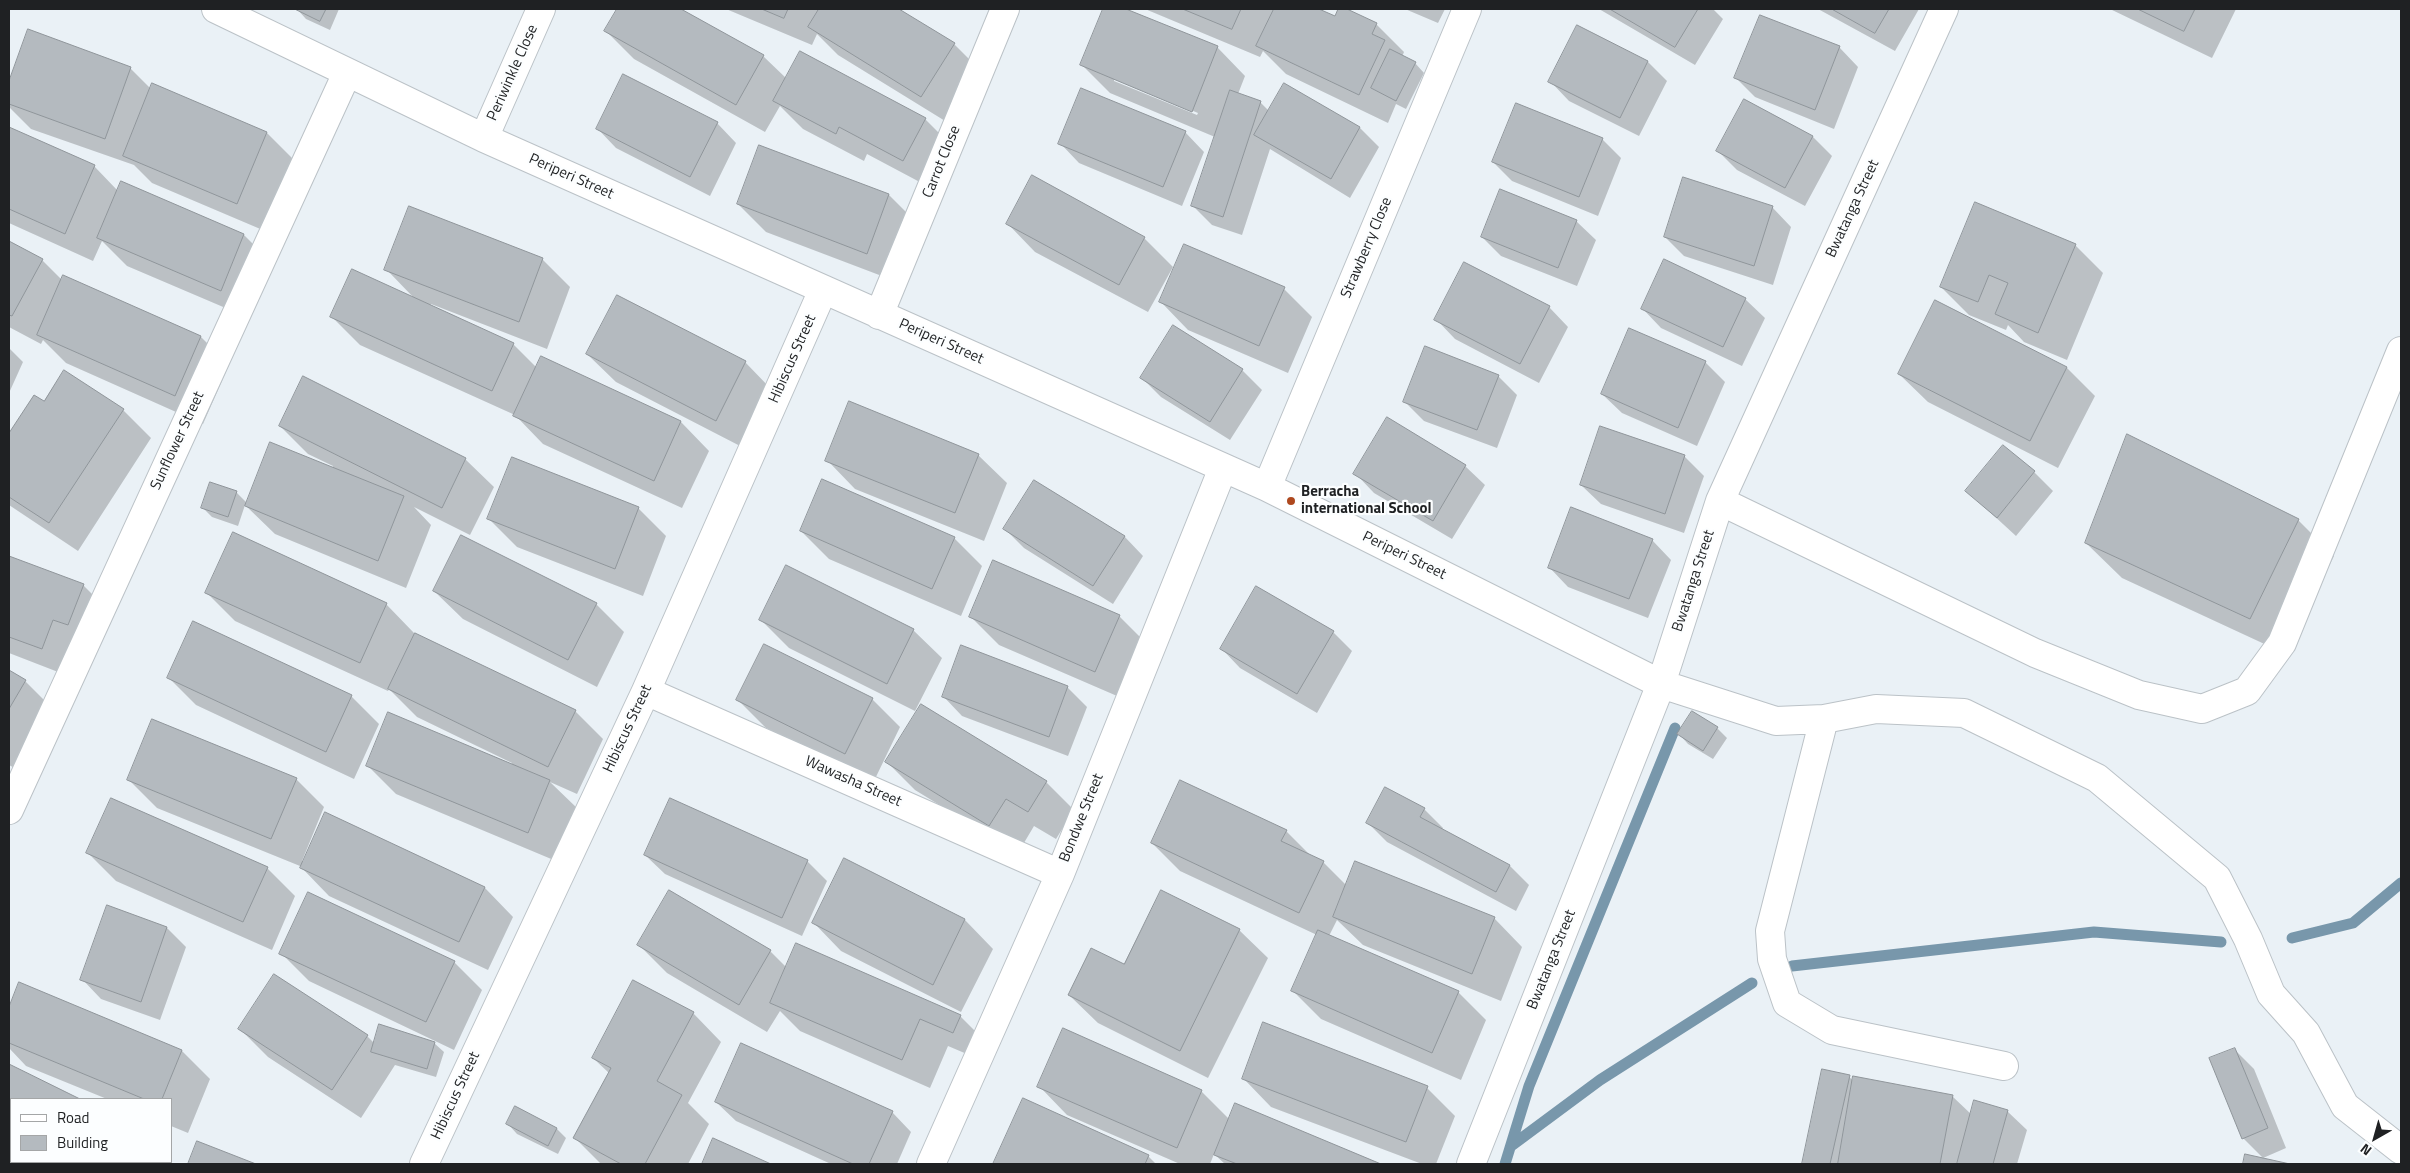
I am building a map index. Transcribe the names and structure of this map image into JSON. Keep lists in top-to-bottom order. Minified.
{"streets":{"street":["Periwinkle Close","Carrot Close","Periperi Street","Bwatanga Street","Strawberry Close","Hibiscus Street","Sunflower Street","Wawasha Street","Bondwe Street"]},"crossings":[["Periwinkle Close","Periperi Street"],["Carrot Close","Periperi Street"],["Periperi Street","Bwatanga Street"],["Periperi Street","Strawberry Close"],["Periperi Street","Hibiscus Street"],["Periperi Street","Sunflower Street"],["Periperi Street","Bondwe Street"],["Hibiscus Street","Wawasha Street"],["Wawasha Street","Bondwe Street"]],"places":["Berracha international School"],"legend":["Road","Building"],"north":"bottom left"}
